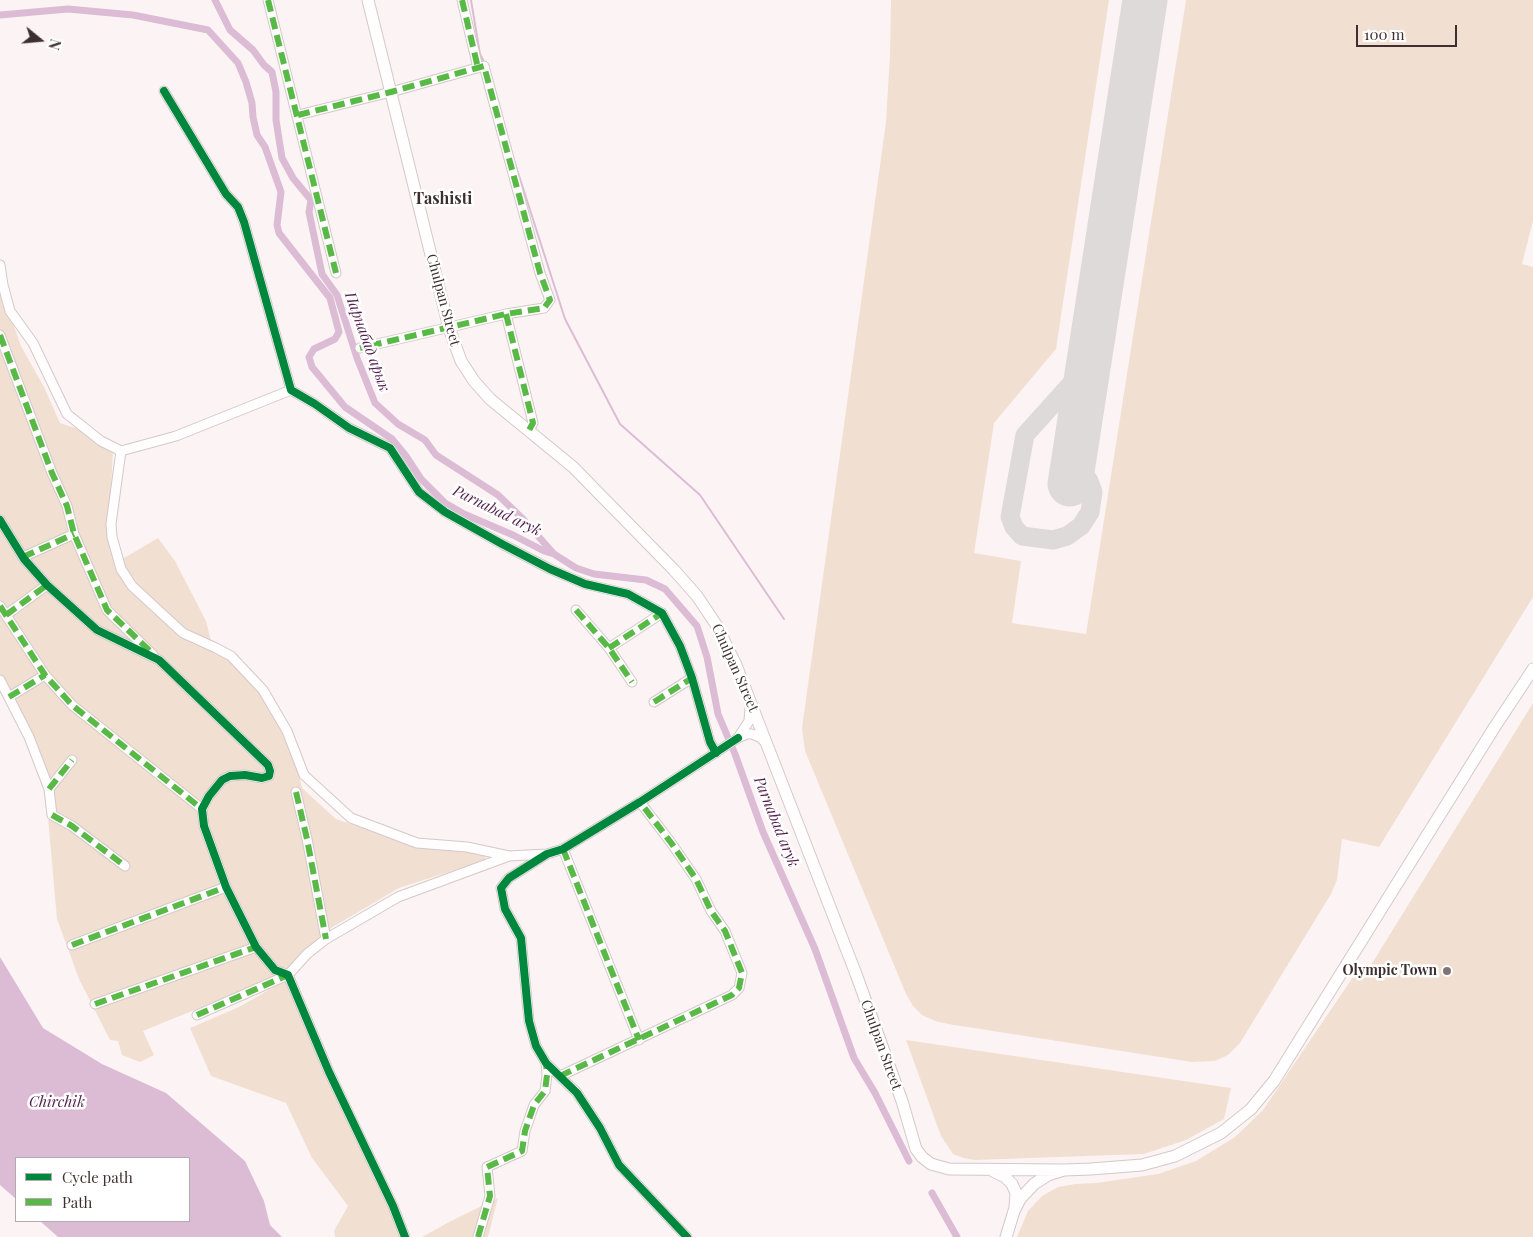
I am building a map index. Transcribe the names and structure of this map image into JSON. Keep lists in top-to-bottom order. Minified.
{"streets":{"main road":["Chulpan Street"]},"districts":["Tashisti"],"water":["Парнабад арык","Parnabad aryk","Chirchik"],"places":["Olympic Town"],"legend":["Cycle path","Path"],"scale_bar":"100 m","north":"right"}
